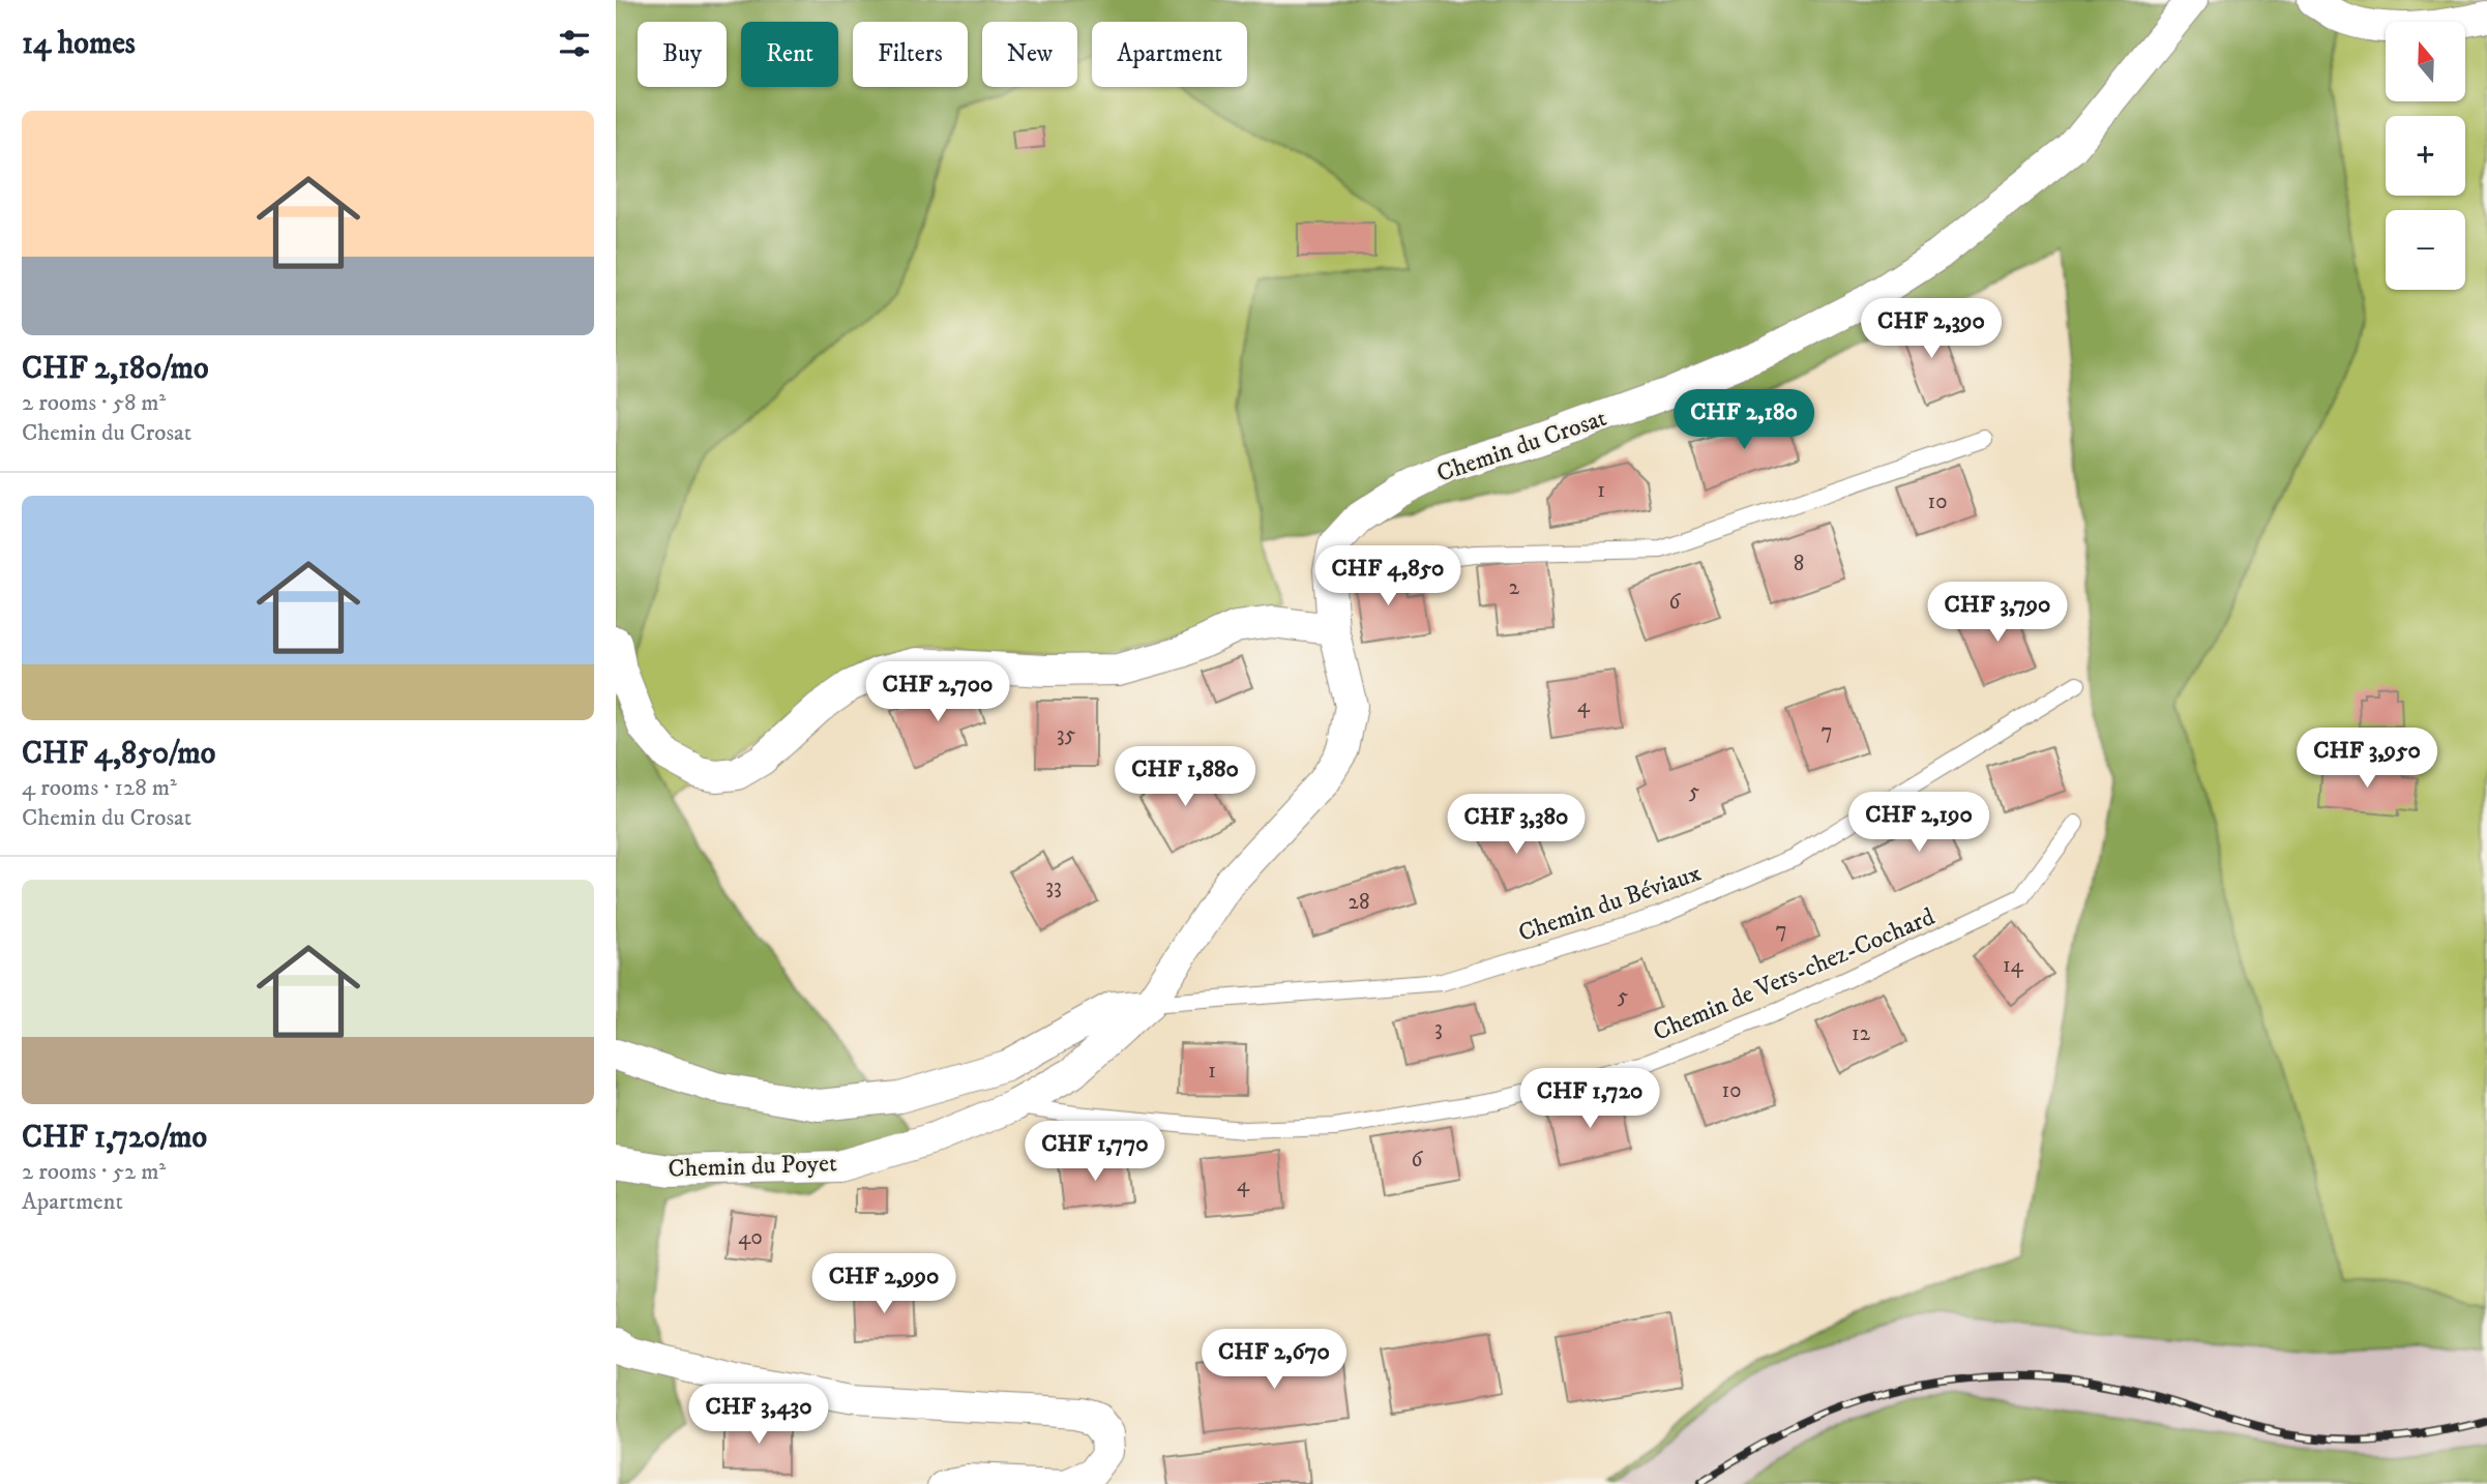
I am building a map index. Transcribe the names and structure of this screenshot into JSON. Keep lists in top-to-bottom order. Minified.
{"streets":{"street":["Chemin du Crosat","Chemin du Poyet"],"lane":["Chemin du Béviaux","Chemin de Vers-chez-Cochard"]},"crossings":[["Chemin du Crosat","Chemin du Béviaux"],["Chemin du Crosat","Chemin du Poyet"],["Chemin du Béviaux","Chemin du Poyet"],["Chemin de Vers-chez-Cochard","Chemin du Poyet"]],"house_numbers":["1","10","8","2","6","4","7","35","5","33","28","7","14","5","3","12","1","10","6","4","40"],"north":"top","page":{"heading":"14 homes","map_buttons":["+","−"],"chip":["Buy","Rent","Filters","New","Apartment"],"list":[{"name":"CHF 2,180/mo","note":"2 rooms · 58 m² · Chemin du Crosat"},{"name":"CHF 4,850/mo","note":"4 rooms · 128 m² · Chemin du Crosat"},{"name":"CHF 1,720/mo","note":"2 rooms · 52 m² · Apartment"}],"price":["CHF 2,390","CHF 2,180","CHF 4,850","CHF 3,790","CHF 2,700","CHF 3,950","CHF 1,880","CHF 2,190","CHF 3,380","CHF 1,720","CHF 1,770","CHF 2,990","CHF 2,670","CHF 3,430"]}}
